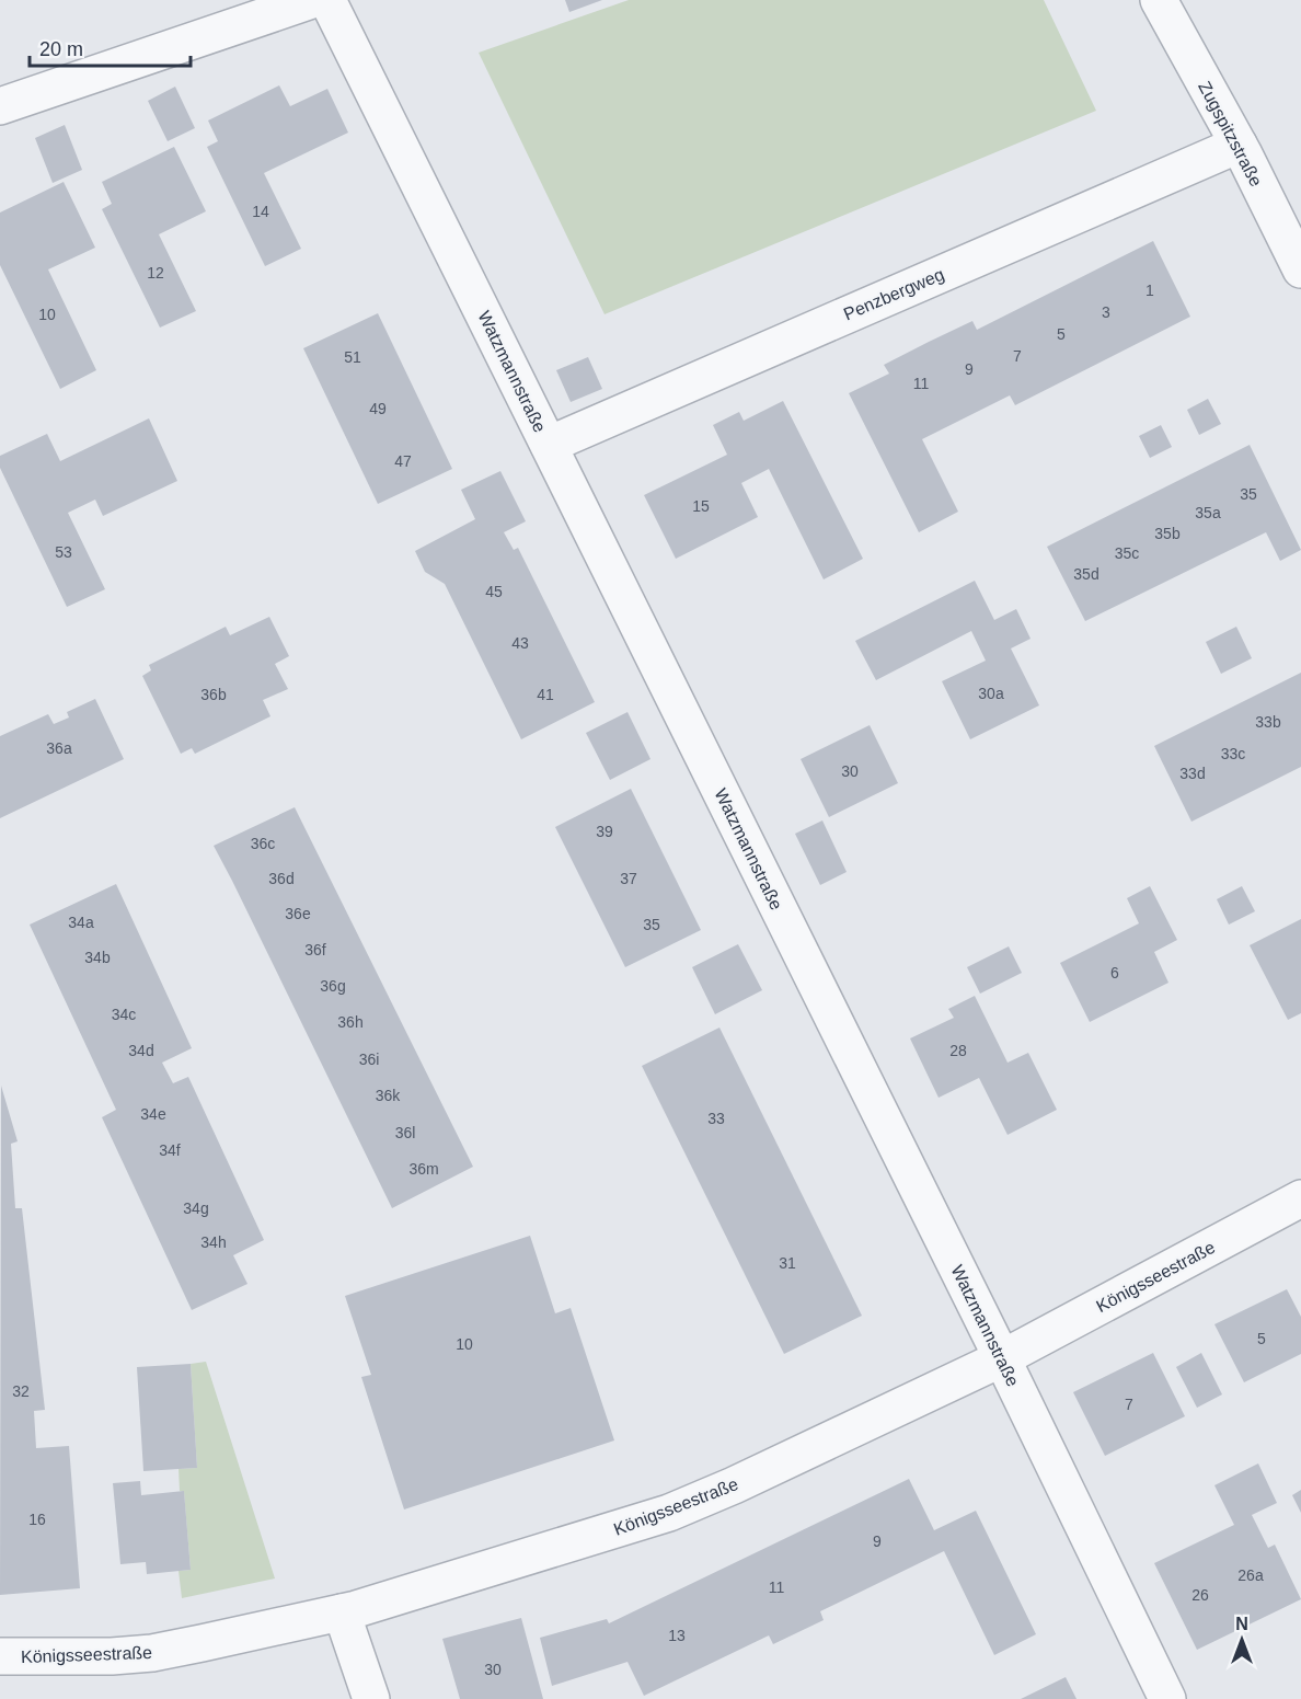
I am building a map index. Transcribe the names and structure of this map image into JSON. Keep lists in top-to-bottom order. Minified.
{"streets":{"street":["Zugspitzstraße","Penzbergweg","Watzmannstraße","Königsseestraße"]},"crossings":[["Zugspitzstraße","Penzbergweg"],["Penzbergweg","Watzmannstraße"],["Watzmannstraße","Königsseestraße"]],"house_numbers":["14","12","1","3","10","5","7","51","9","11","49","47","35","15","35a","35b","53","35c","35d","45","43","30a","36b","41","33b","36a","33c","30","33d","39","36c","36d","37","36e","34a","35","36f","34b","6","36g","34c","36h","34d","28","36i","36k","34e","33","36l","34f","36m","34g","34h","31","5","10","32","7","16","9","26a","11","26","13","30"],"scale_bar":"20 m","north":"top"}
